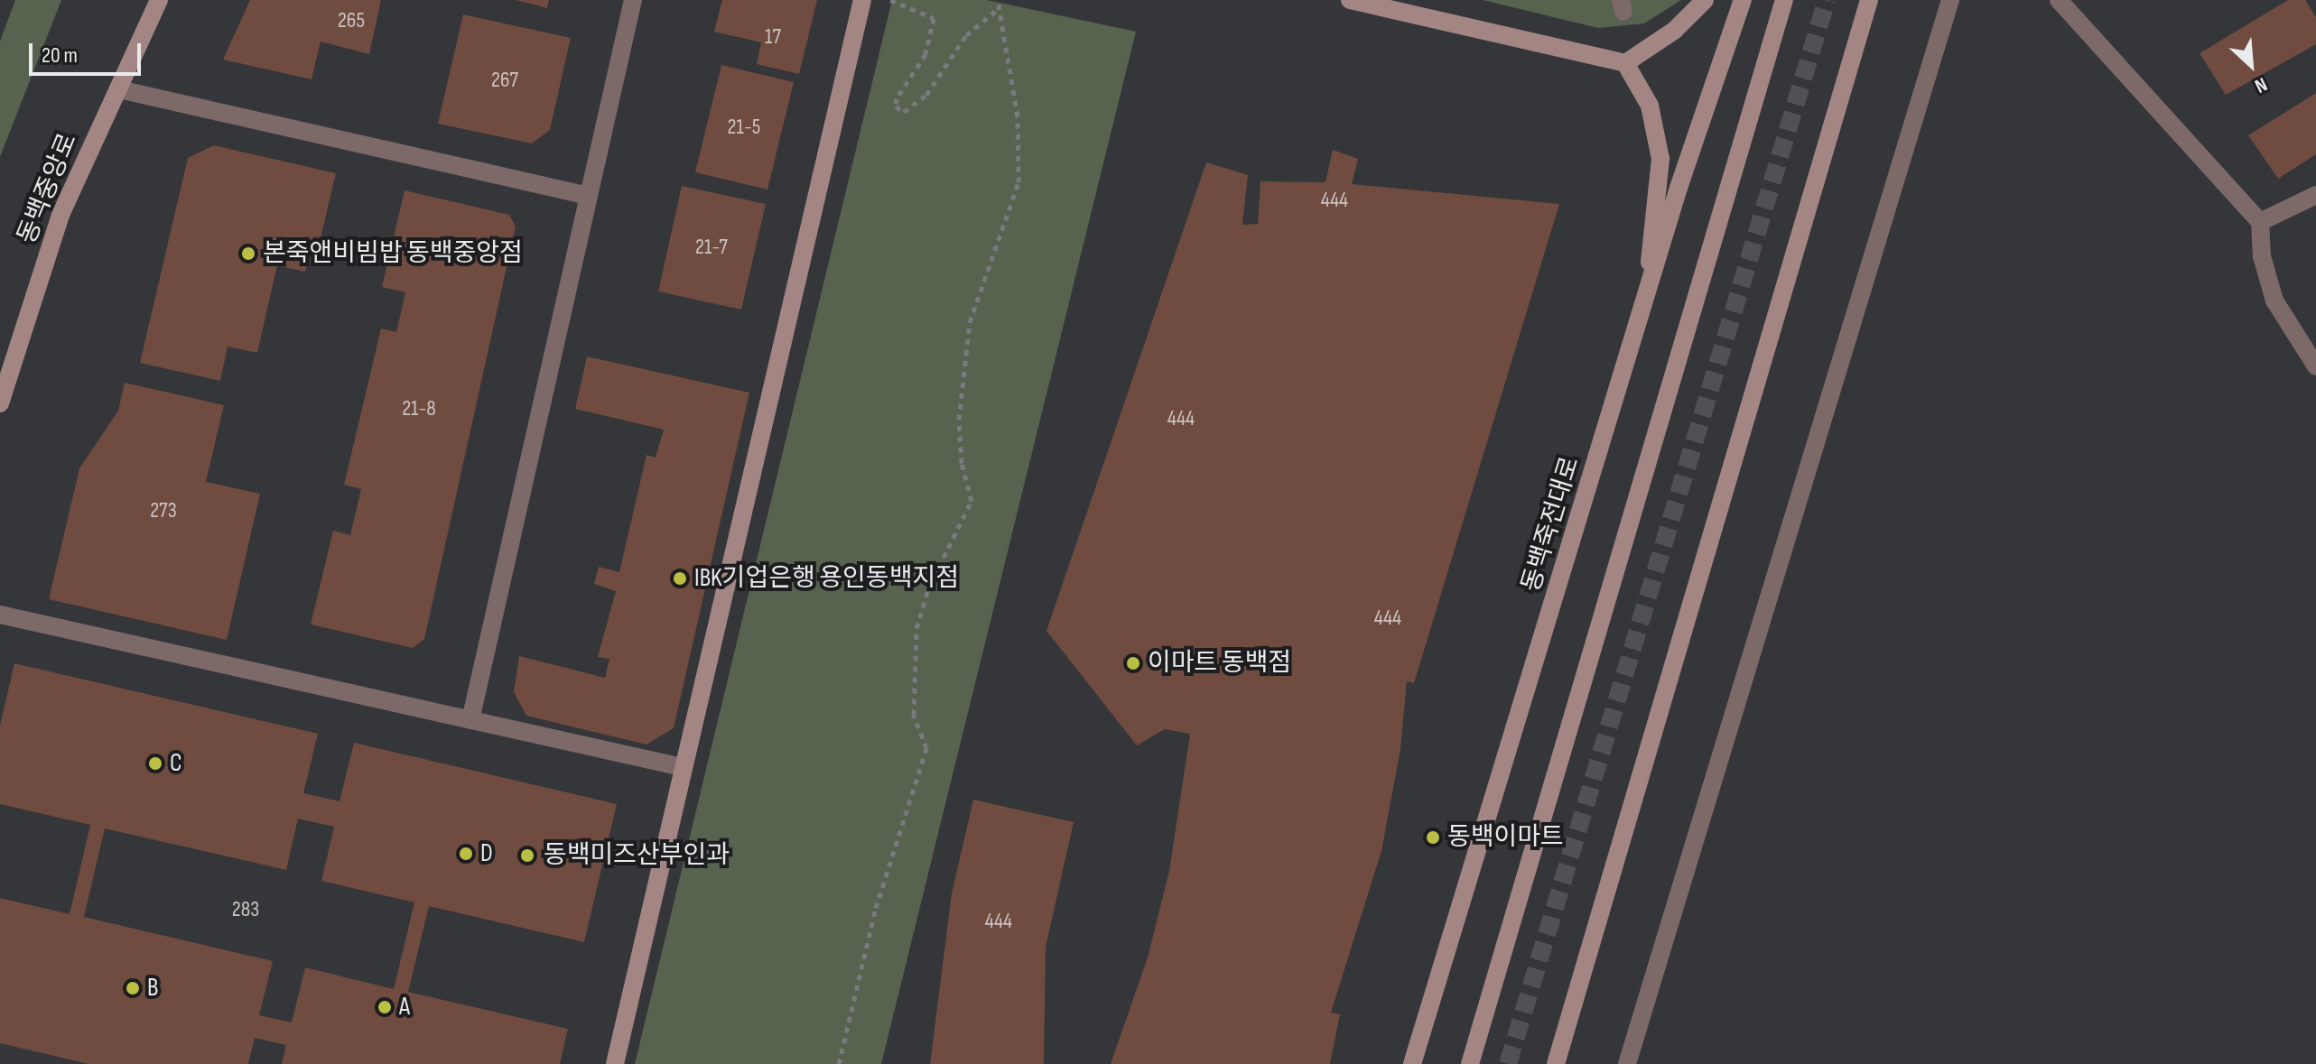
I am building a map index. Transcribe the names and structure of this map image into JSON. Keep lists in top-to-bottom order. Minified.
{"streets":{"main road":["동백중앙로","동백죽전대로"]},"places":["본죽앤비빔밥 동백중앙점","IBK기업은행 용인동백지점","이마트 동백점","C","동백이마트","D","동백미즈산부인과","B","A"],"house_numbers":["265","17","267","21-5","444","21-7","21-8","444","273","444","283","444"],"scale_bar":"20 m","north":"bottom right"}
